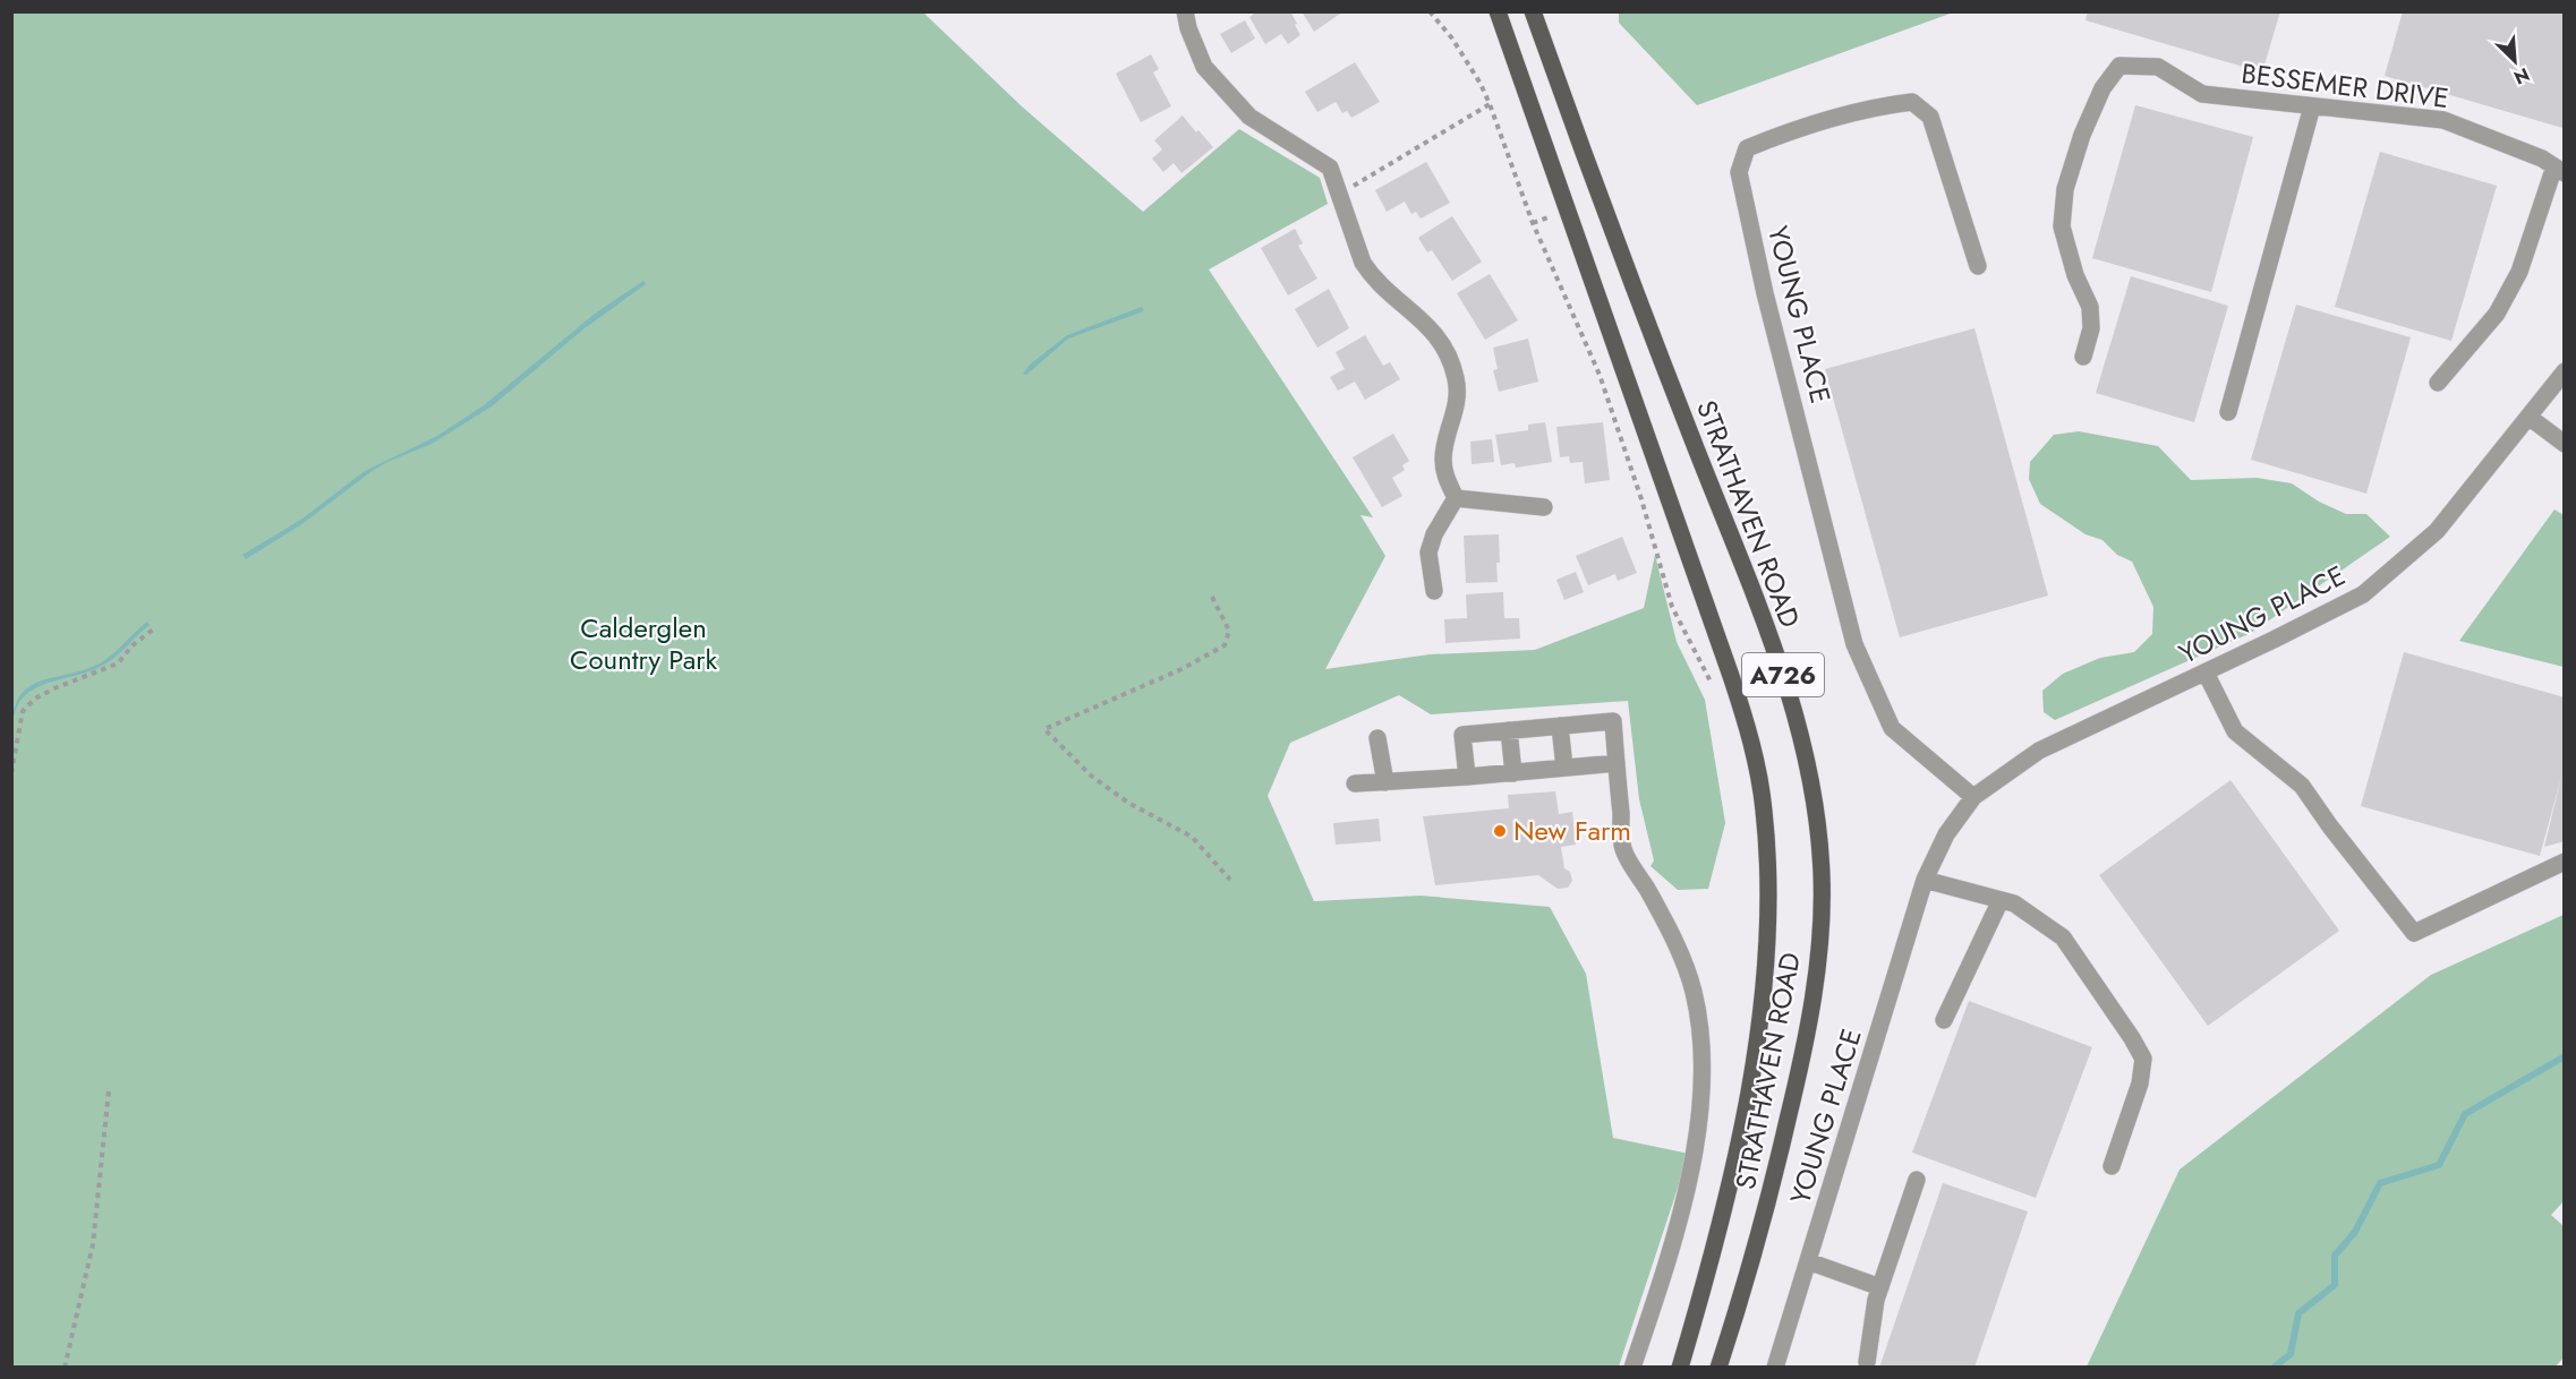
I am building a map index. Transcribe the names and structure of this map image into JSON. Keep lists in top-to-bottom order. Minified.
{"streets":{"main road":["STRATHAVEN ROAD","A726"],"street":["BESSEMER DRIVE","YOUNG PLACE"]},"parks":["Calderglen Country Park"],"places":["New Farm"],"north":"bottom right"}
